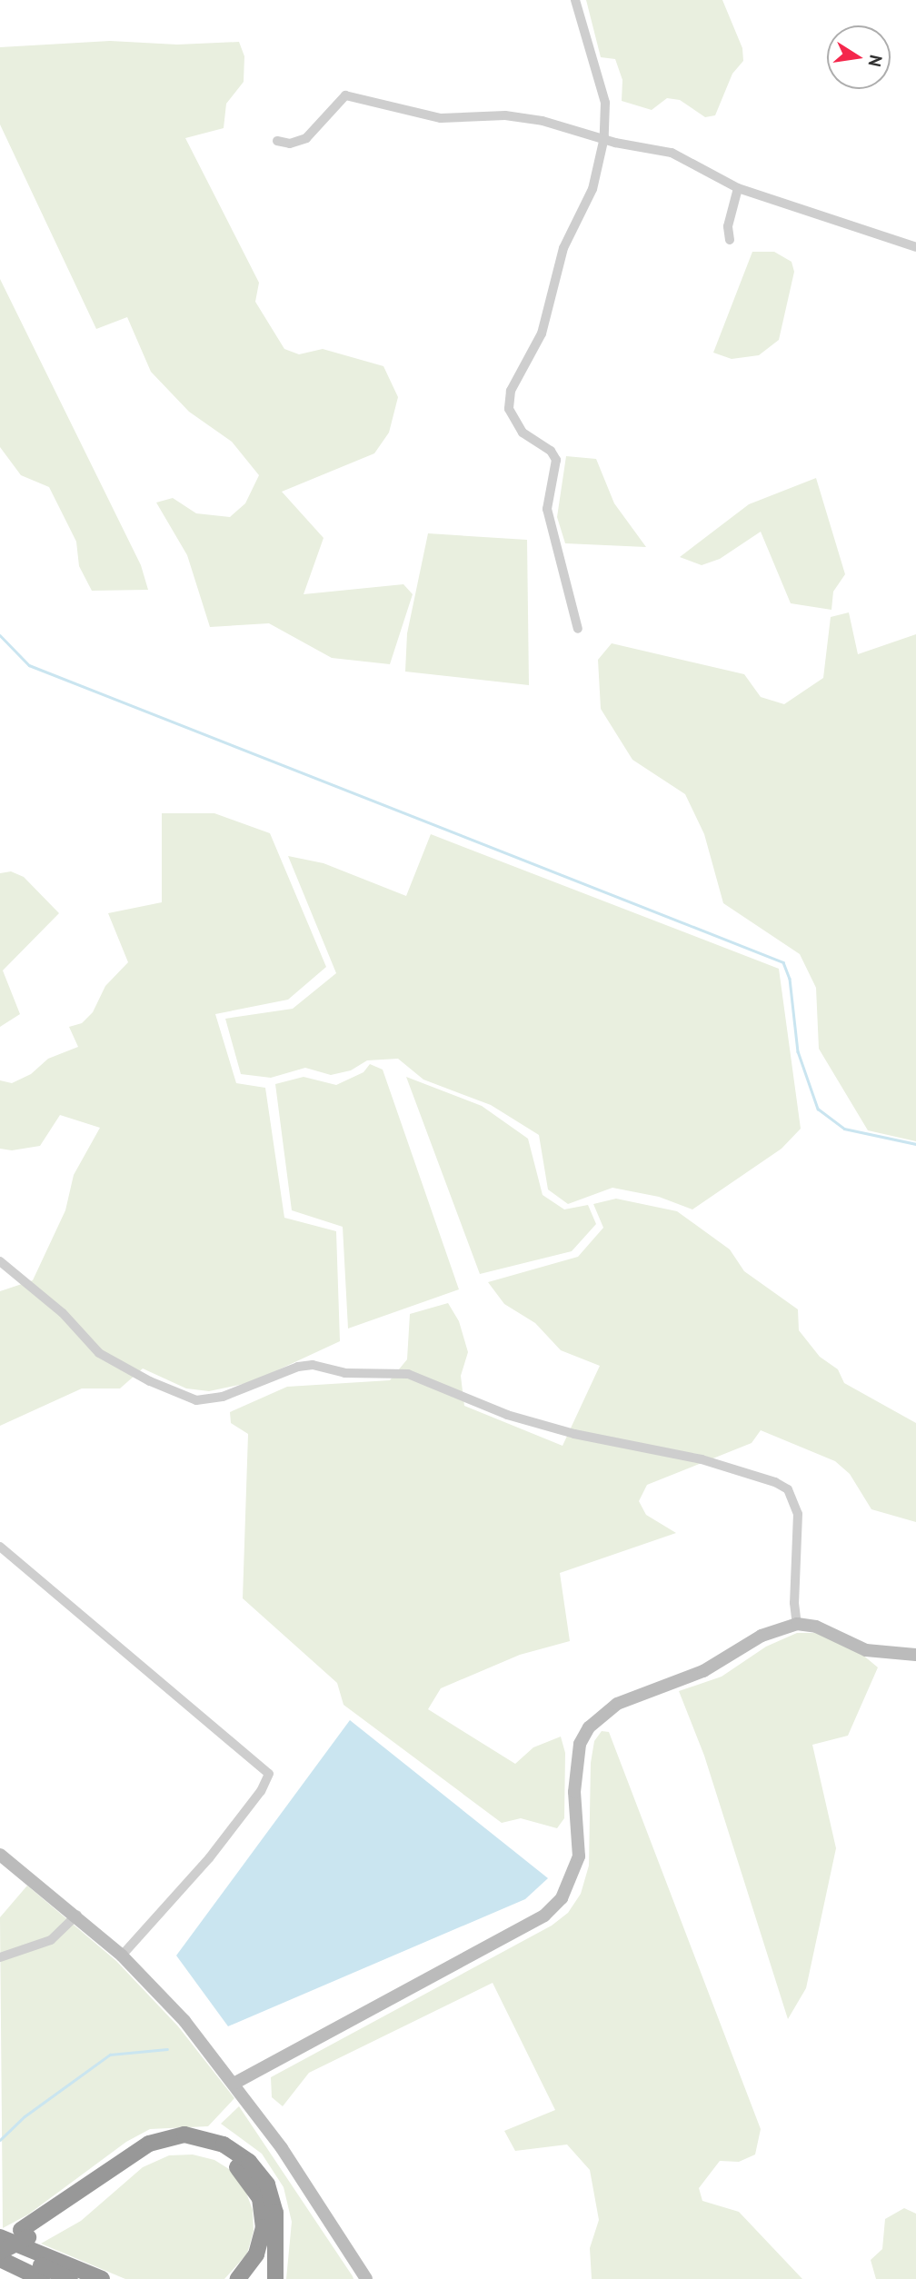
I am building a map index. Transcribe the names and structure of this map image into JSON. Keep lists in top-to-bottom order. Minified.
{"north":"right"}
